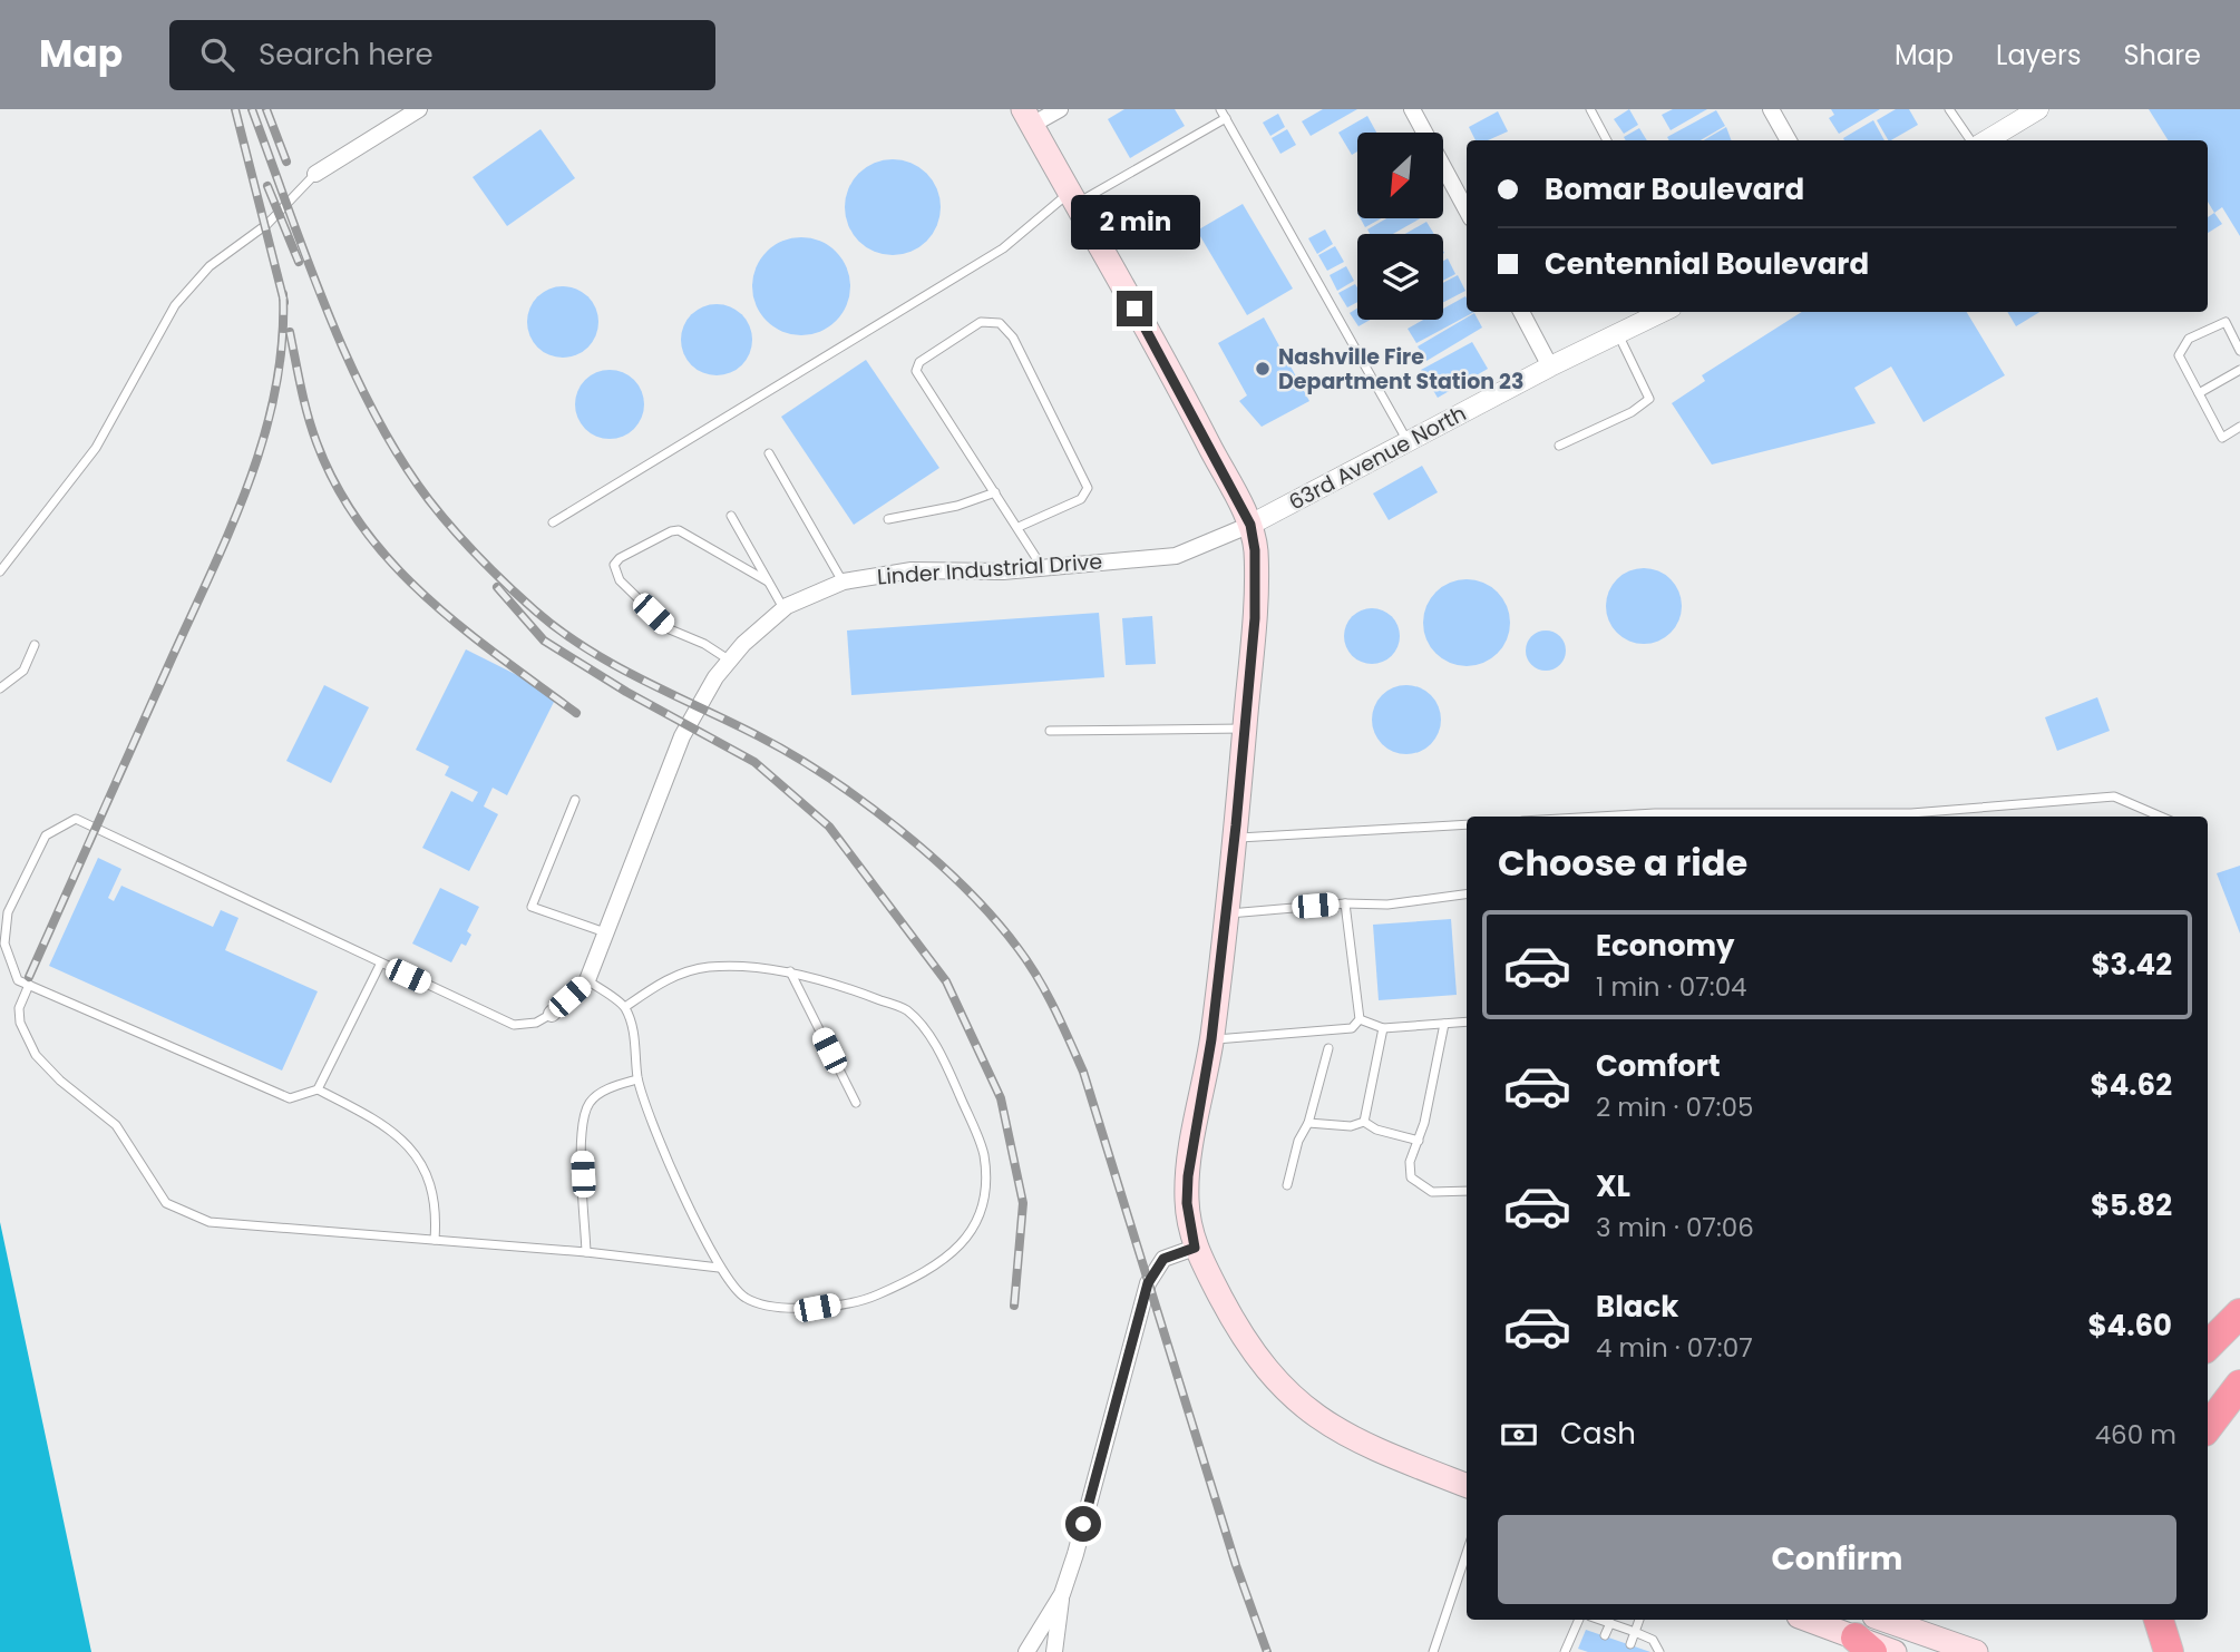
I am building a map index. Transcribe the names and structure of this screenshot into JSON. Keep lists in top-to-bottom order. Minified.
{"streets":{"street":["63rd Avenue North","Linder Industrial Drive"]},"crossings":[["63rd Avenue North","Linder Industrial Drive"]],"places":["Nashville Fire Department Station 23"],"north":"bottom left","page":{"header":"Map","search":"Search here","nav":["Map","Layers","Share"],"banner":["Bomar Boulevard","Centennial Boulevard"],"bubble":"2 min","heading":"Choose a ride","list":[{"name":"Economy","note":"1 min · 07:04","value":"$3.42"},{"name":"Comfort","note":"2 min · 07:05","value":"$4.62"},{"name":"XL","note":"3 min · 07:06","value":"$5.82"},{"name":"Black","note":"4 min · 07:07","value":"$4.60"}],"pay":["Cash","460 m"],"buttons":"Confirm"}}
